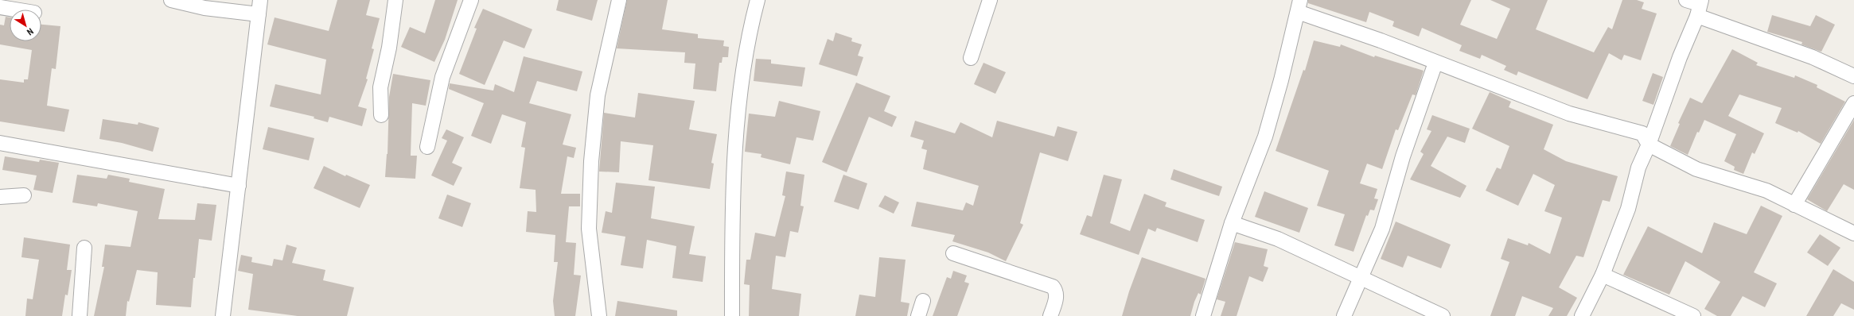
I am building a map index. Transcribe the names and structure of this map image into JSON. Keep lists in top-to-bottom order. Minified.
{"north":"bottom right"}
